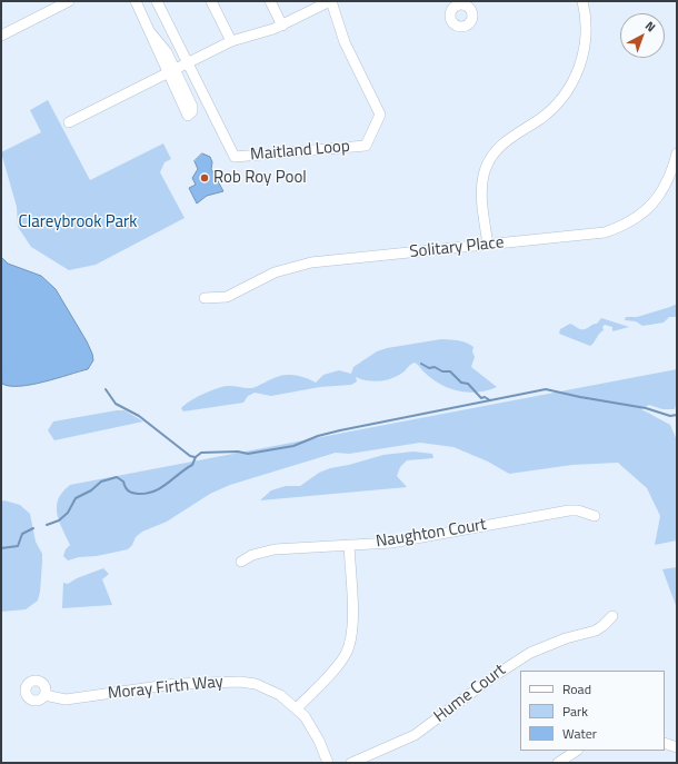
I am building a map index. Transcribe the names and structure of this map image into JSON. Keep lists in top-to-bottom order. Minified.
{"streets":{"street":["Maitland Loop","Solitary Place","Naughton Court","Moray Firth Way","Hume Court"]},"parks":["Clareybrook Park"],"places":["Rob Roy Pool"],"legend":["Road","Park","Water"],"north":"top right"}
